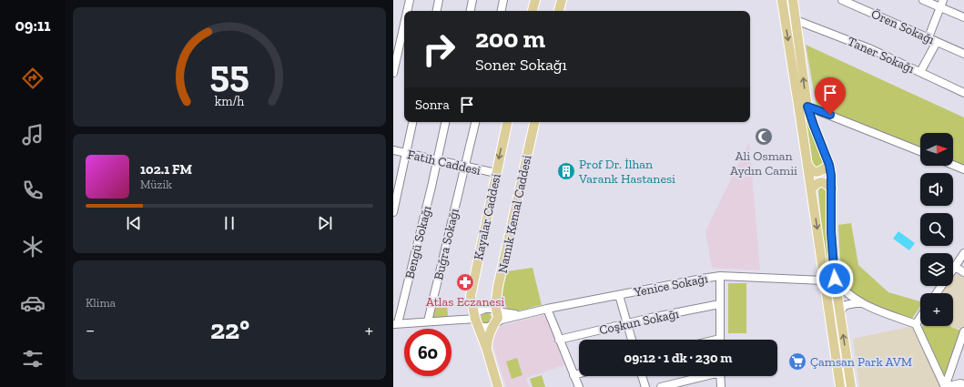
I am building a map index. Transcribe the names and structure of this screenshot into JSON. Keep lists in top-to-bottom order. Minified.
{"streets":{"main road":["Namık Kemal Caddesi","Kayalar Caddesi"],"street":["Ören Sokağı","Taner Sokağı","Fatih Caddesi","Bengü Sokağı","Buğra Sokağı","Yenice Sokağı","Coşkun Sokağı"]},"crossings":[["Fatih Caddesi","Kayalar Caddesi"],["Fatih Caddesi","Bengü Sokağı"],["Fatih Caddesi","Buğra Sokağı"],["Namık Kemal Caddesi","Kayalar Caddesi"],["Namık Kemal Caddesi","Yenice Sokağı"],["Kayalar Caddesi","Yenice Sokağı"]],"places":{"mosque":["Ali Osman Aydın Camii"],"building":["Prof Dr. İlhan Varank Hastanesi"],"pharmacy":["Atlas Eczanesi"],"supermarket":["Çamsan Park AVM"]},"north":"right","page":{"tabs":"09:11","turn":["200 m","Soner Sokağı"],"then":"Sonra","map_buttons":"+","song":["102.1 FM","Müzik"],"tile":"Klima","heat":["−","22°","+"],"limit":"60","trip":"09:12 · 1 dk · 230 m","gauge":["55","km/h"]}}
